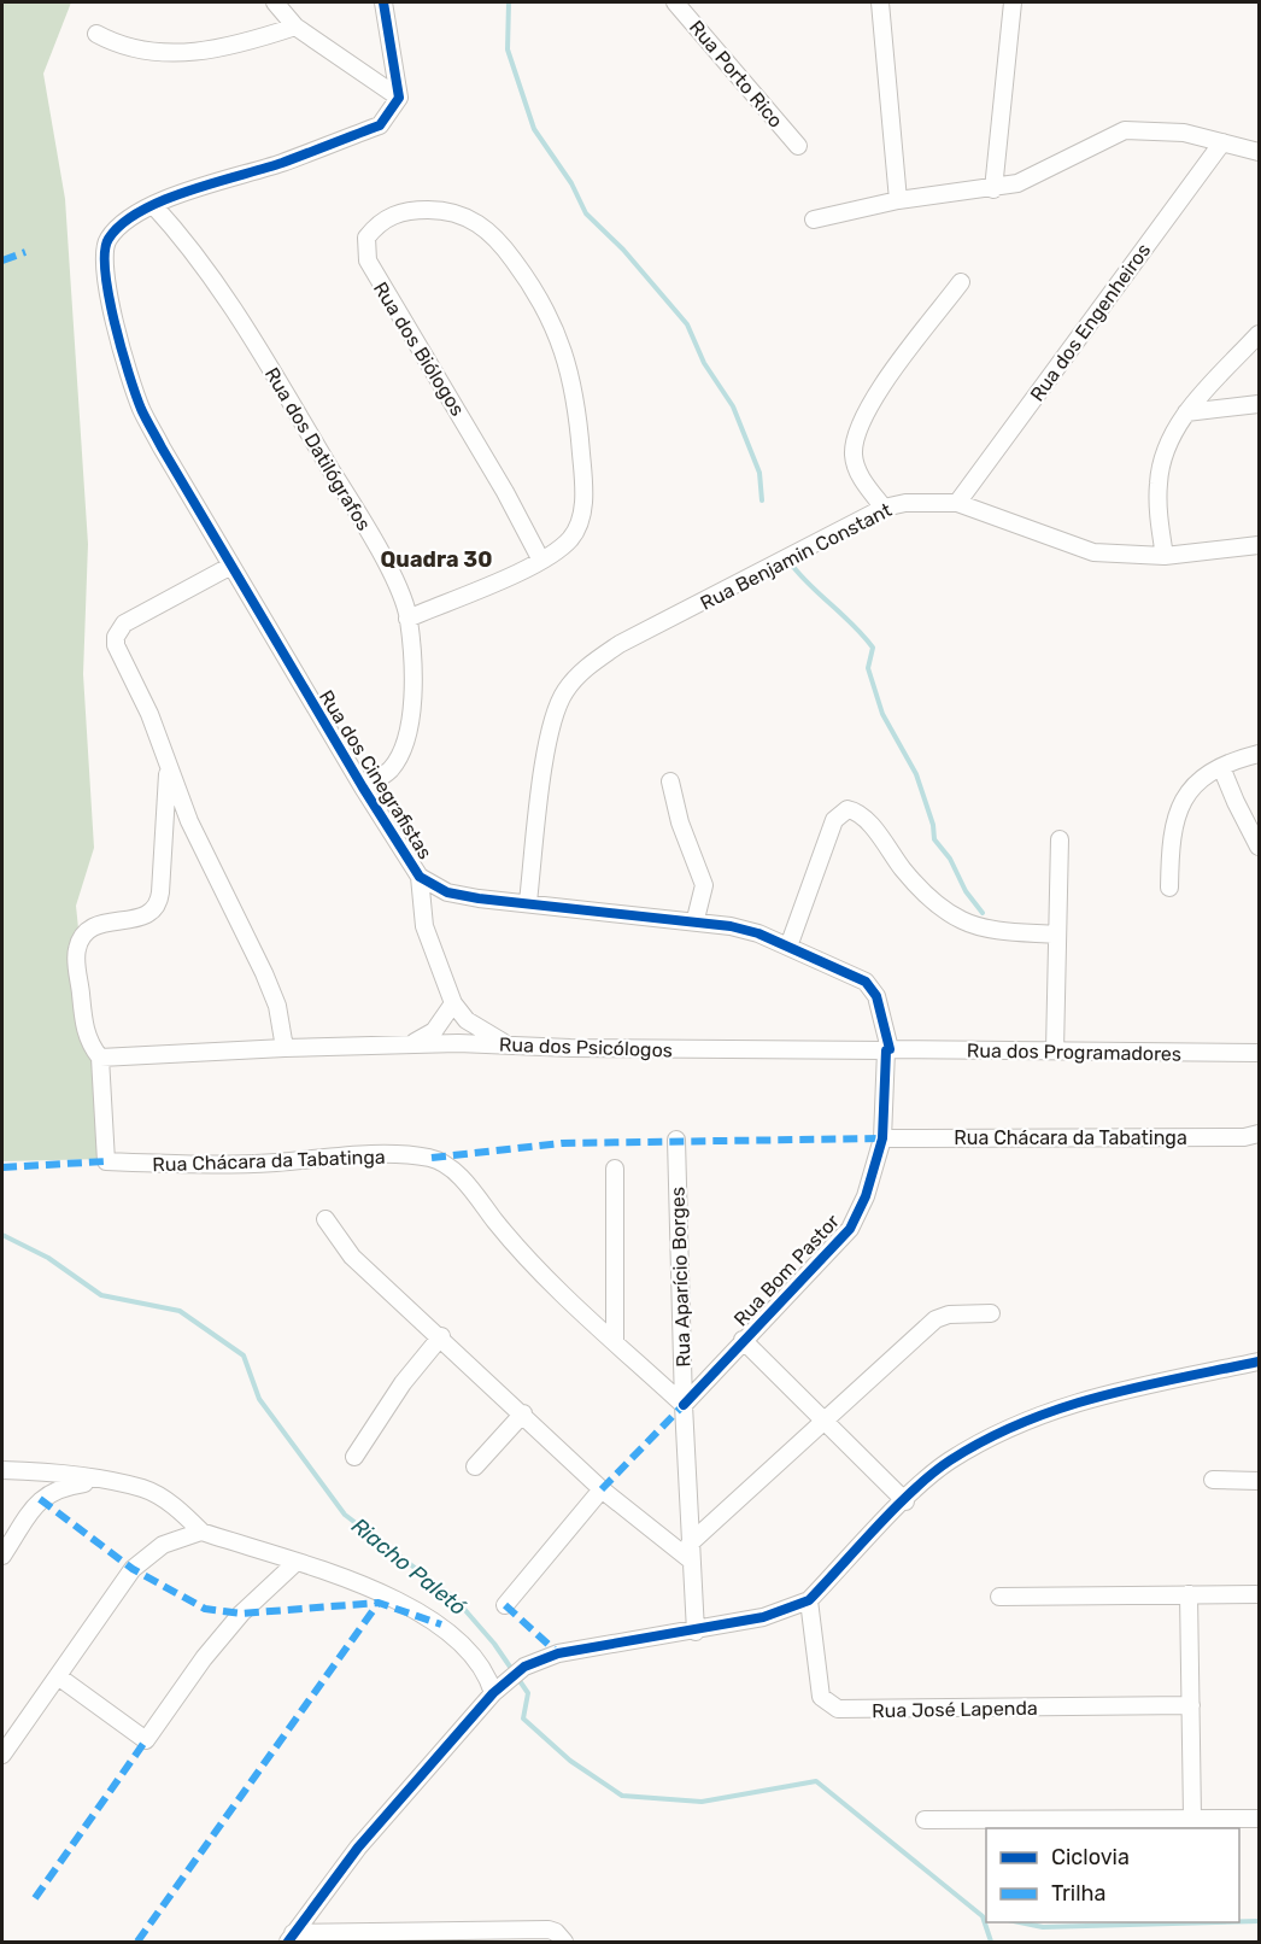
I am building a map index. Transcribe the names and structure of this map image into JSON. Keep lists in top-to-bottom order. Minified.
{"streets":{"street":["Rua Porto Rico","Rua dos Engenheiros","Rua dos Biólogos","Rua dos Datilógrafos","Rua Benjamin Constant","Rua dos Cinegrafistas","Rua dos Psicólogos","Rua dos Programadores","Rua Chácara da Tabatinga","Rua Bom Pastor","Rua Aparício Borges","Rua José Lapenda"]},"crossings":[["Rua dos Engenheiros","Rua Benjamin Constant"],["Rua dos Biólogos","Rua dos Datilógrafos"],["Rua dos Datilógrafos","Rua dos Cinegrafistas"],["Rua Benjamin Constant","Rua dos Cinegrafistas"],["Rua dos Cinegrafistas","Rua dos Psicólogos"],["Rua dos Cinegrafistas","Rua dos Programadores"],["Rua dos Cinegrafistas","Rua Chácara da Tabatinga"],["Rua dos Cinegrafistas","Rua Bom Pastor"],["Rua dos Psicólogos","Rua dos Programadores"],["Rua dos Psicólogos","Rua Chácara da Tabatinga"],["Rua Chácara da Tabatinga","Rua Bom Pastor"],["Rua Bom Pastor","Rua Aparício Borges"]],"districts":["Quadra 30"],"water":["Riacho Paletó"],"legend":["Ciclovia","Trilha"]}
